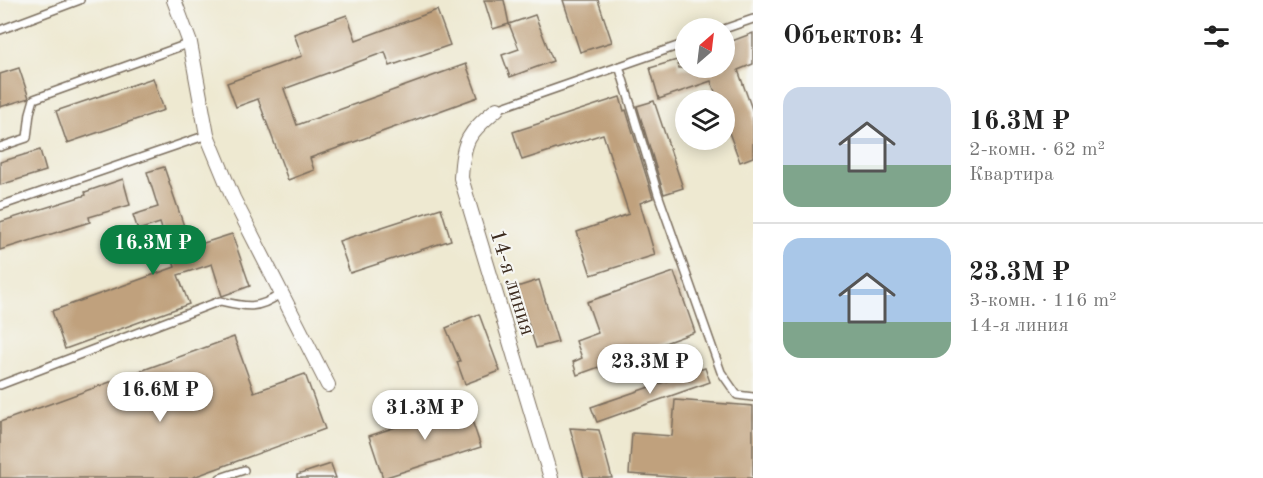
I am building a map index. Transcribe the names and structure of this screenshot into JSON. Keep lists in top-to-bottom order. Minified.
{"streets":{"street":["14-я линия"]},"north":"top right","page":{"heading":"Объектов: 4","list":[{"name":"16.3M ₽","note":"2-комн. · 62 m² · Квартира"},{"name":"23.3M ₽","note":"3-комн. · 116 m² · 14-я линия"}],"price":["16.3M ₽","23.3M ₽","16.6M ₽","31.3M ₽"]}}
